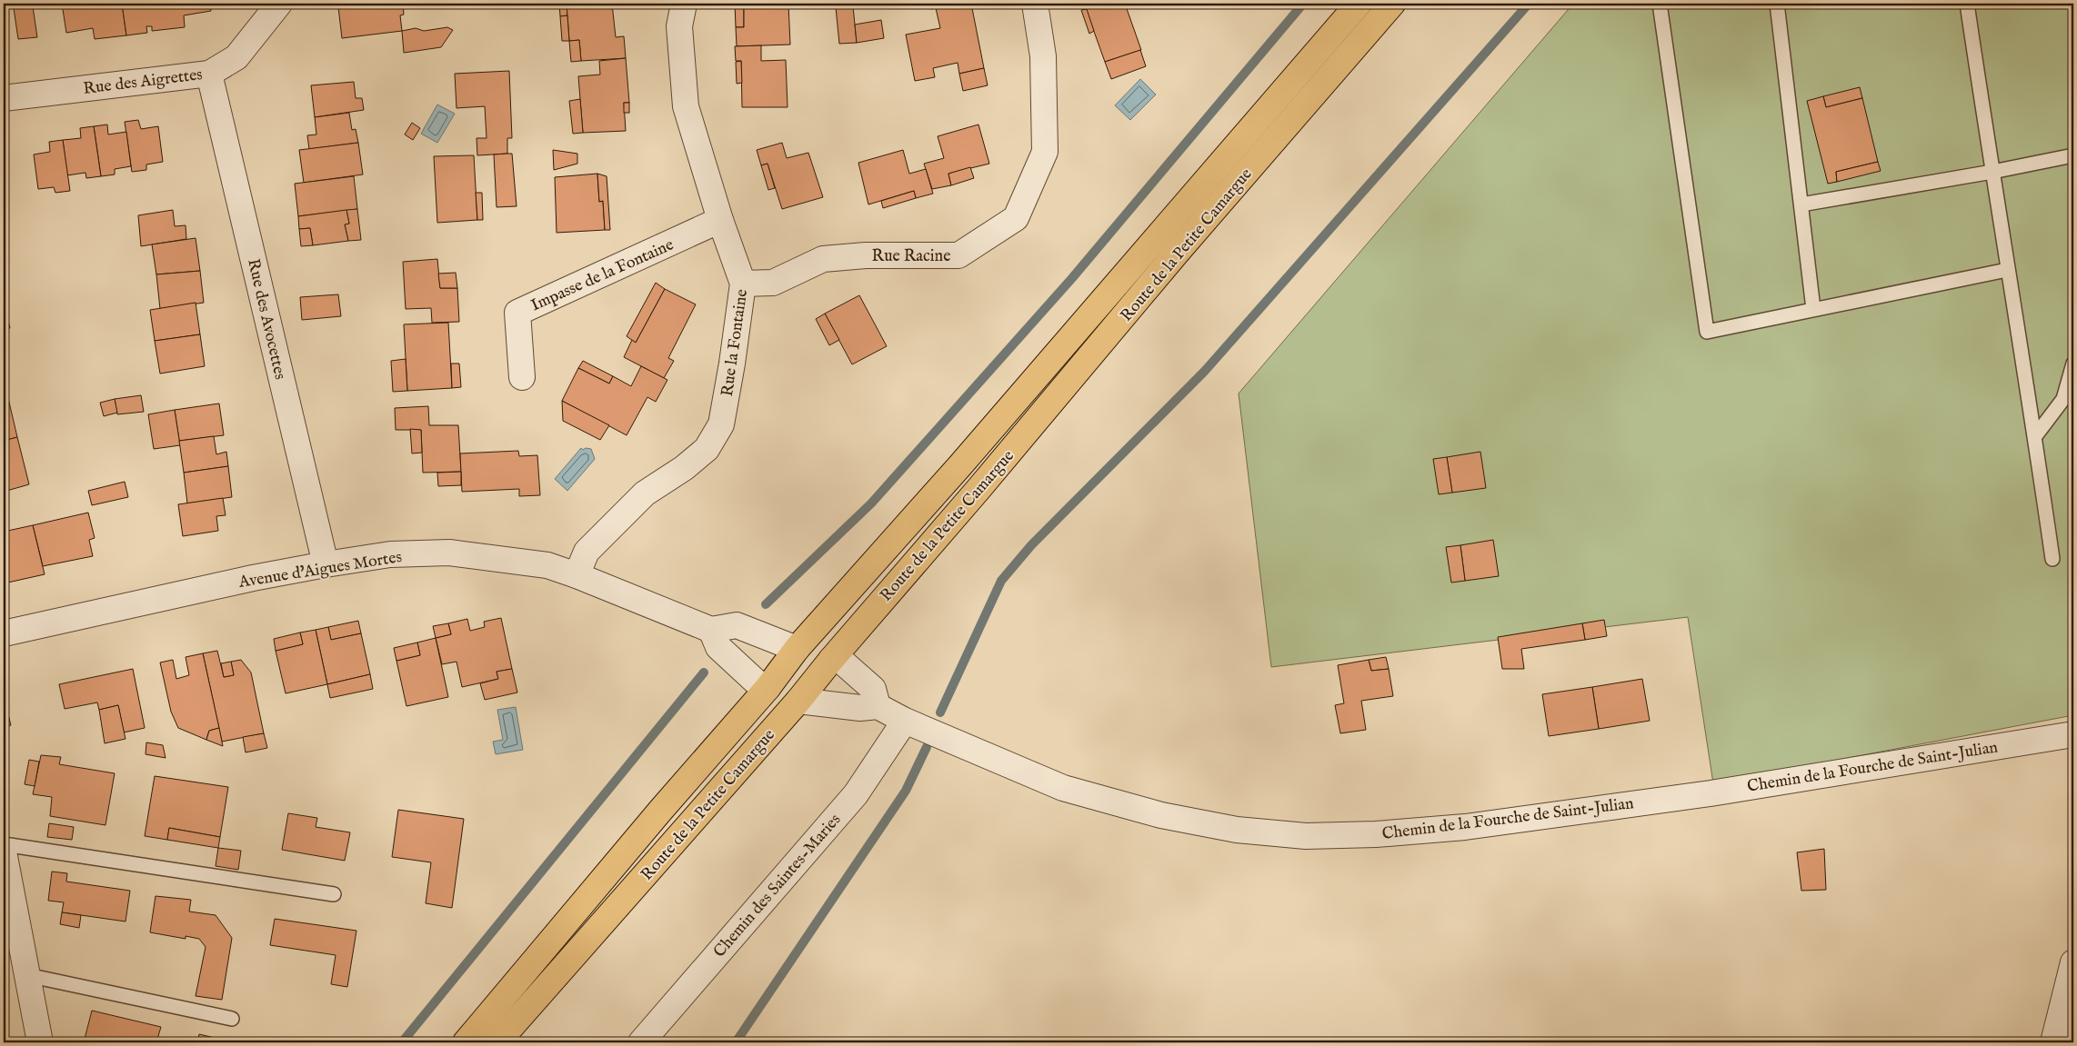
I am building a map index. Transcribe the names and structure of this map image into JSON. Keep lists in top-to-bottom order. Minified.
{"streets":{"main road":["Route de la Petite Camargue"],"street":["Rue des Aigrettes","Rue Racine","Impasse de la Fontaine","Rue des Avocettes","Rue la Fontaine","Avenue d'Aigues Mortes","Chemin de la Fourche de Saint-Julian","Chemin des Saintes-Maries"]},"crossings":[["Rue des Aigrettes","Rue des Avocettes"],["Rue Racine","Rue la Fontaine"],["Impasse de la Fontaine","Rue la Fontaine"],["Rue des Avocettes","Avenue d'Aigues Mortes"],["Rue la Fontaine","Avenue d'Aigues Mortes"],["Chemin de la Fourche de Saint-Julian","Chemin des Saintes-Maries"]]}
